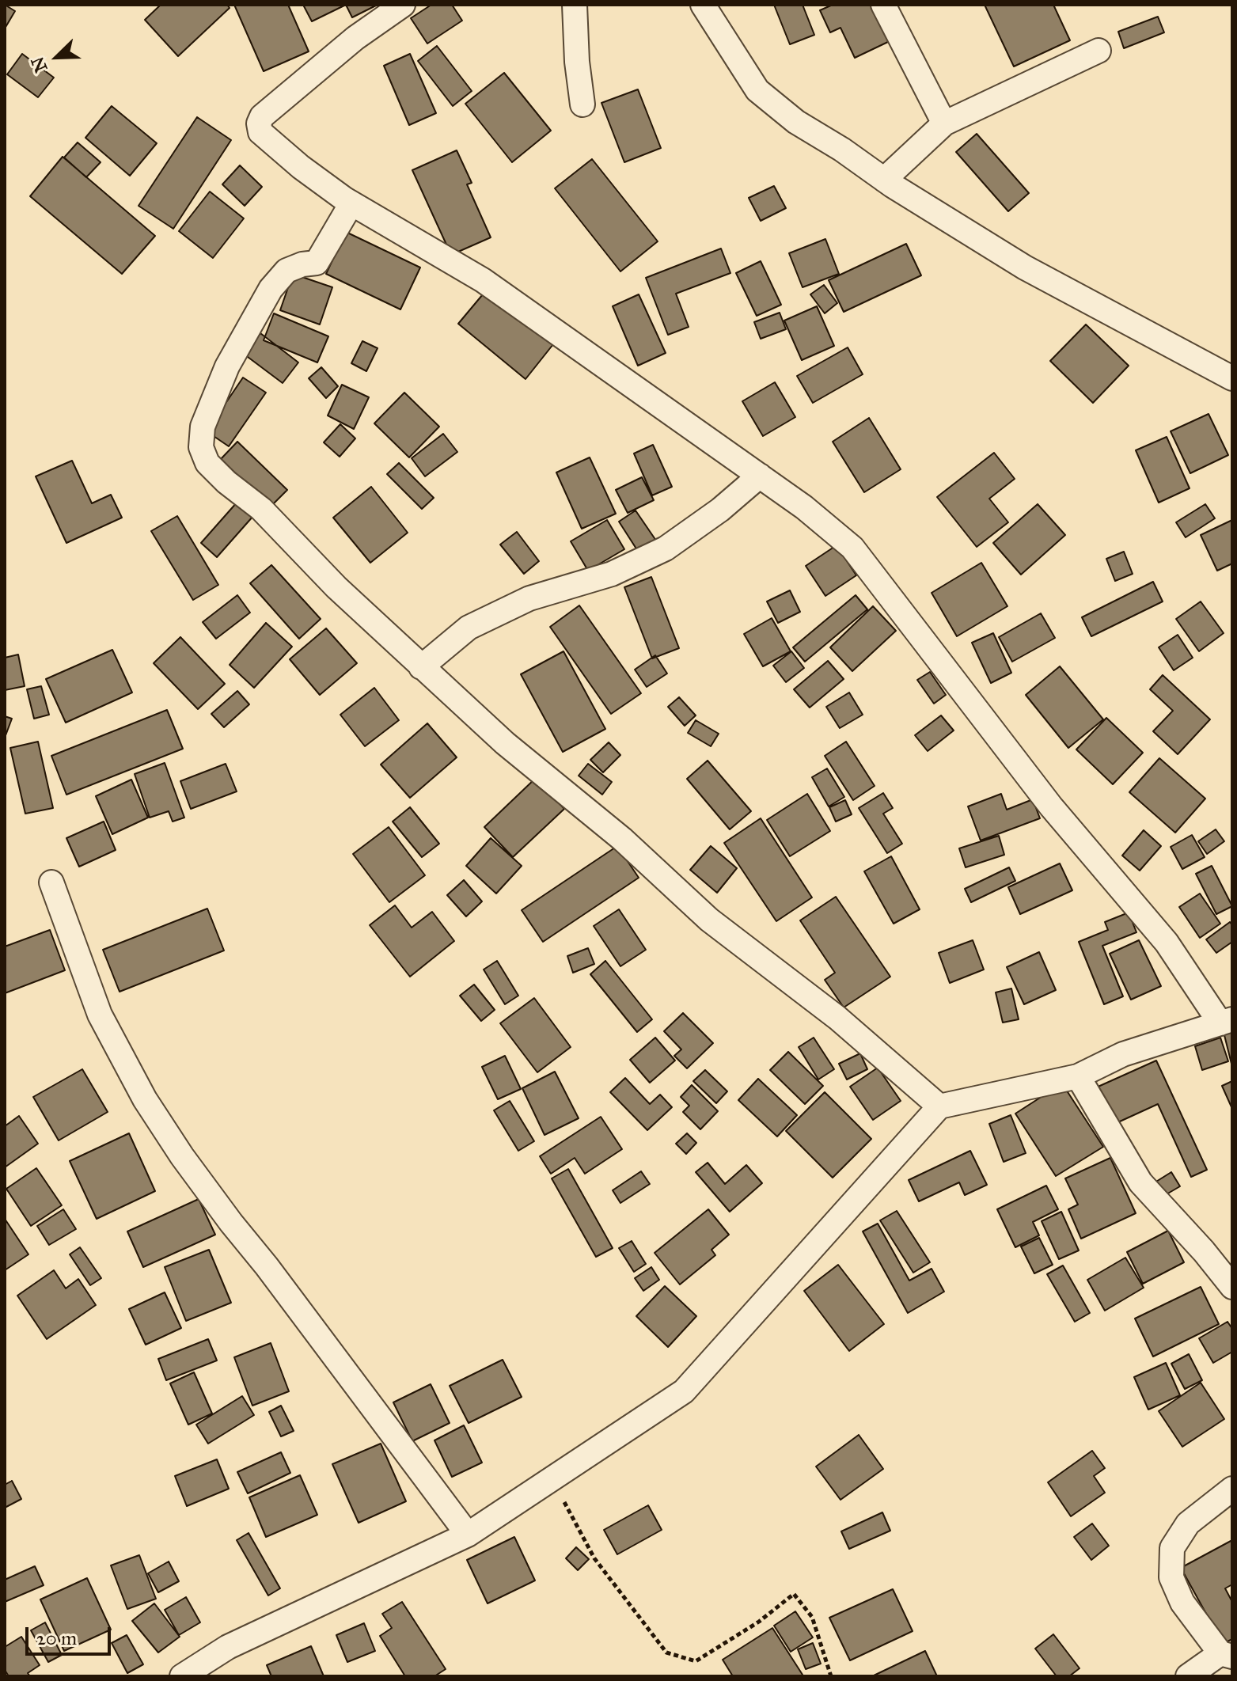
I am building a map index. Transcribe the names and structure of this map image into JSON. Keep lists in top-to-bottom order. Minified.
{"scale_bar":"20 m","north":"bottom left"}
